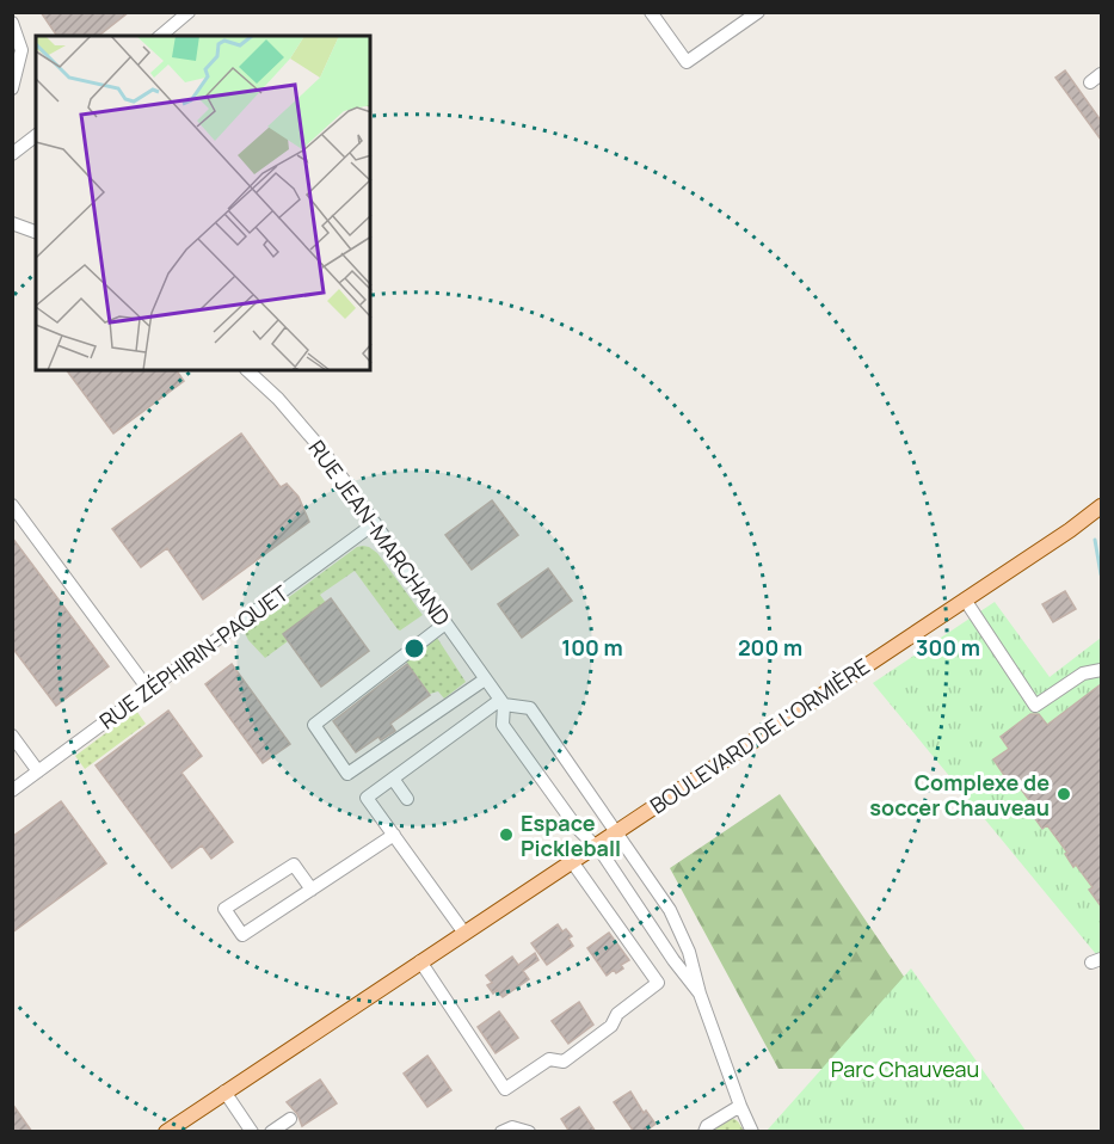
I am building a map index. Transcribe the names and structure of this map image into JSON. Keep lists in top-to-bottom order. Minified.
{"streets":{"main road":["BOULEVARD DE L'ORMIÈRE"],"street":["RUE JEAN-MARCHAND","RUE ZÉPHIRIN-PAQUET"]},"crossings":[["RUE JEAN-MARCHAND","RUE ZÉPHIRIN-PAQUET"],["RUE JEAN-MARCHAND","BOULEVARD DE L'ORMIÈRE"]],"parks":["Parc Chauveau"],"places":["Complexe de soccer Chauveau","Espace Pickleball"],"rings":["100 m","200 m","300 m"]}
